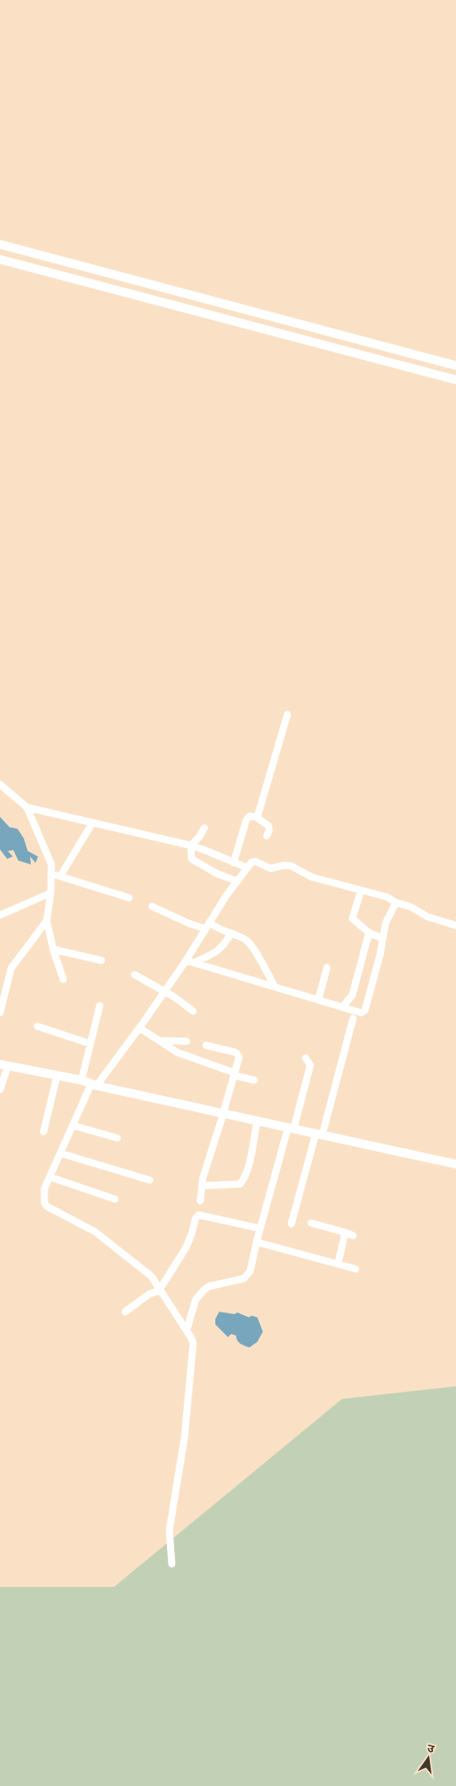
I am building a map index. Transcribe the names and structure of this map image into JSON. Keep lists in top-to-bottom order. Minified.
{"north":"top"}
